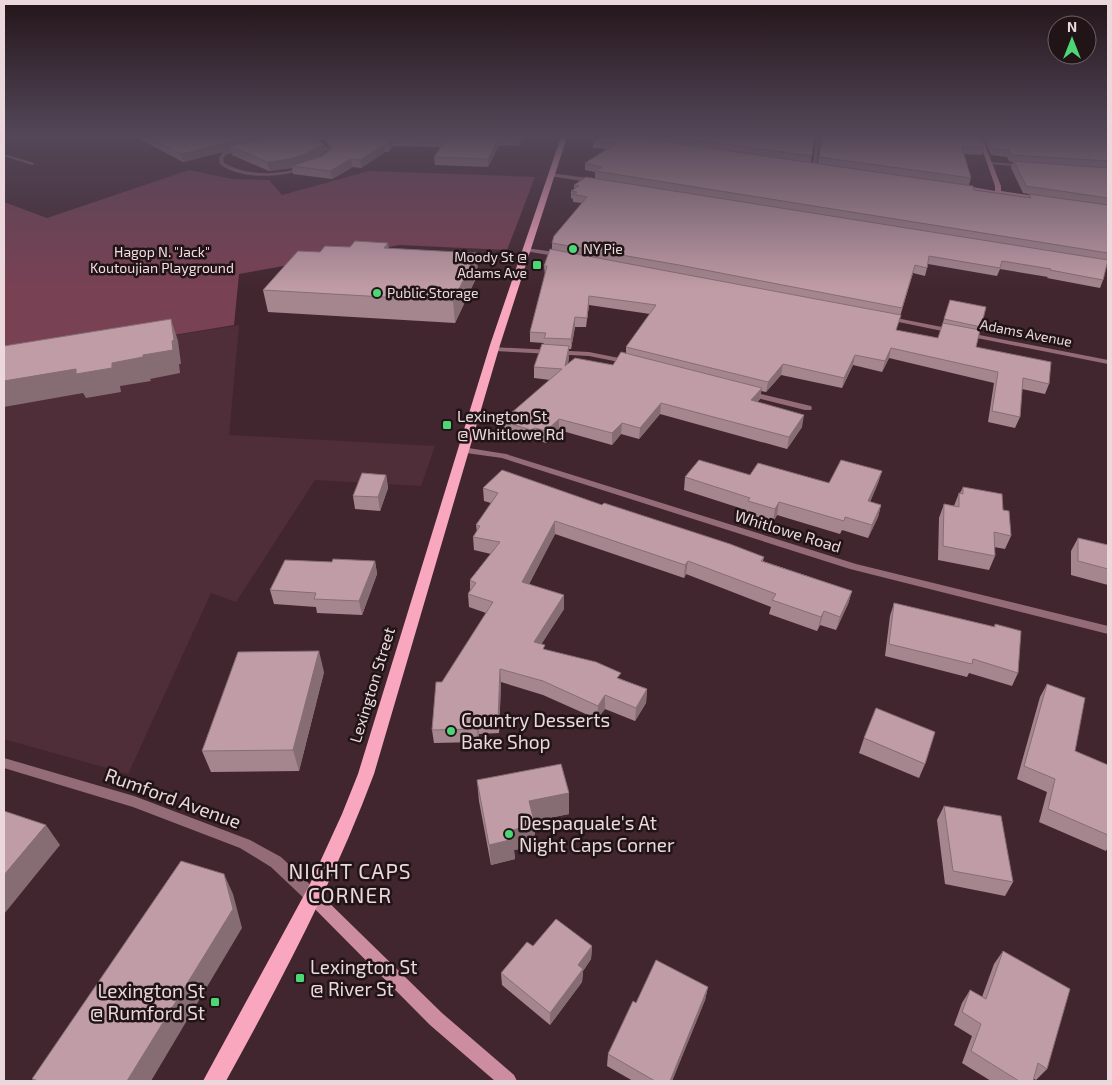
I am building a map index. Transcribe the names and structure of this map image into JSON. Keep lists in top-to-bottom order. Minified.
{"streets":{"main road":["Lexington Street"],"street":["Adams Avenue","Whitlowe Road","Rumford Avenue"]},"crossings":[["Whitlowe Road","Lexington Street"],["Lexington Street","Rumford Avenue"]],"districts":["NIGHT CAPS CORNER"],"parks":["Hagop N. \"Jack\" Koutoujian Playground"],"places":{"other":["NY Pie","Public Storage","Country Desserts Bake Shop","Despaquale's At Night Caps Corner"],"transit":["Moody St @ Adams Ave","Lexington St @ Whitlowe Rd","Lexington St @ River St","Lexington St @ Rumford St"]},"north":"top"}
